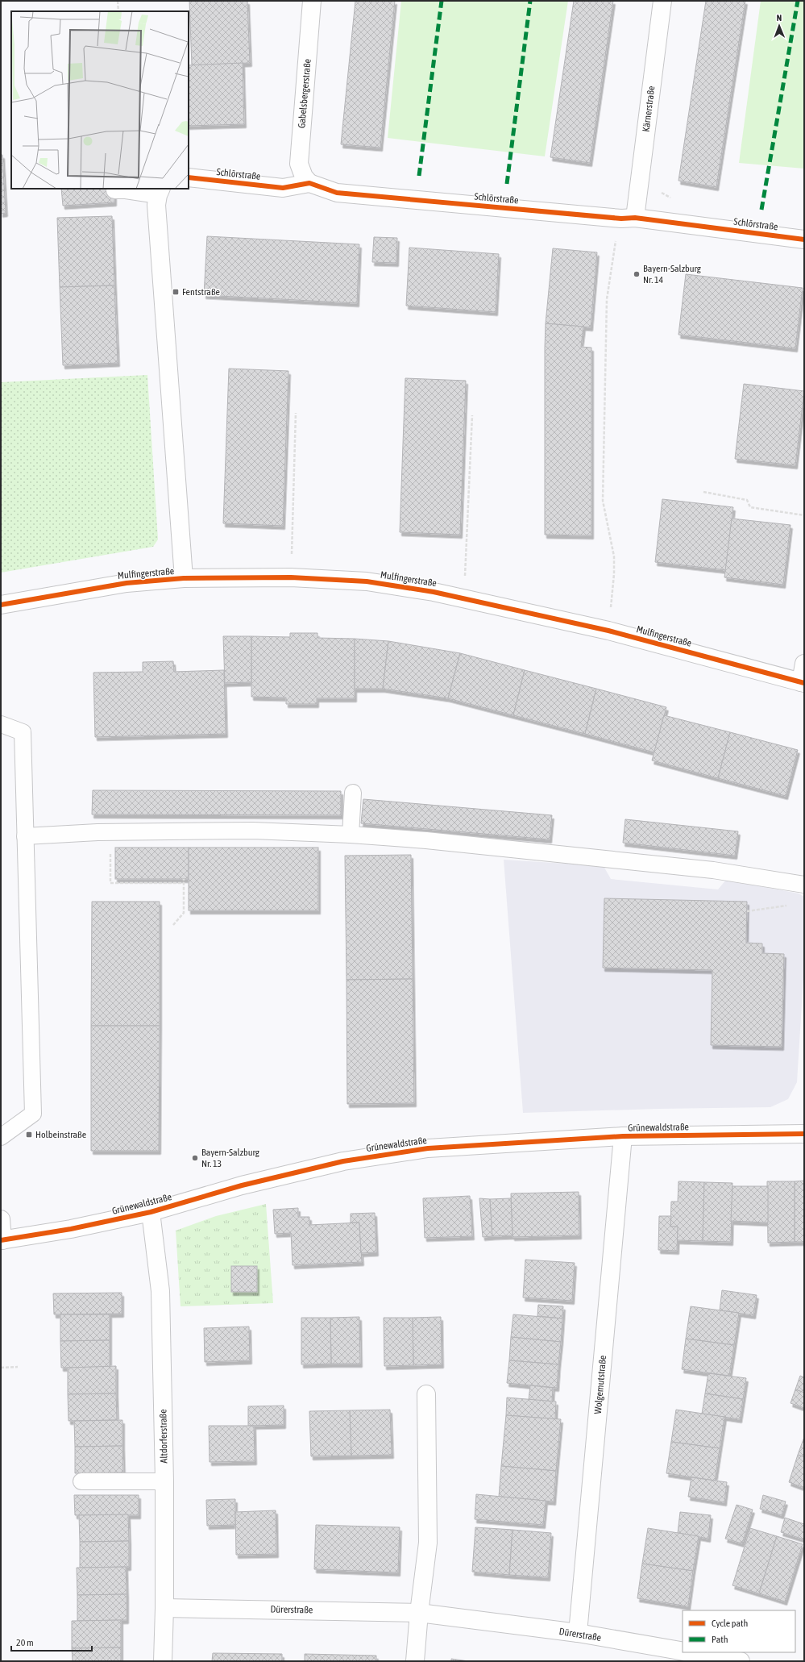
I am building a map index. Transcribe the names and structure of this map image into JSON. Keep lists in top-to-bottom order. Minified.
{"streets":{"street":["Gabelsbergerstraße","Kärnerstraße","Schlörstraße","Mulfingerstraße","Grünewaldstraße","Wolgemutstraße","Altdorferstraße","Dürerstraße"]},"crossings":[["Gabelsbergerstraße","Schlörstraße"],["Kärnerstraße","Schlörstraße"],["Grünewaldstraße","Wolgemutstraße"],["Grünewaldstraße","Altdorferstraße"],["Wolgemutstraße","Dürerstraße"],["Altdorferstraße","Dürerstraße"]],"places":{"other":["Bayern-Salzburg Nr. 14","Bayern-Salzburg Nr. 13"],"transit":["Fentstraße","Holbeinstraße"]},"legend":["Cycle path","Path"],"scale_bar":"20 m","north":"top"}
